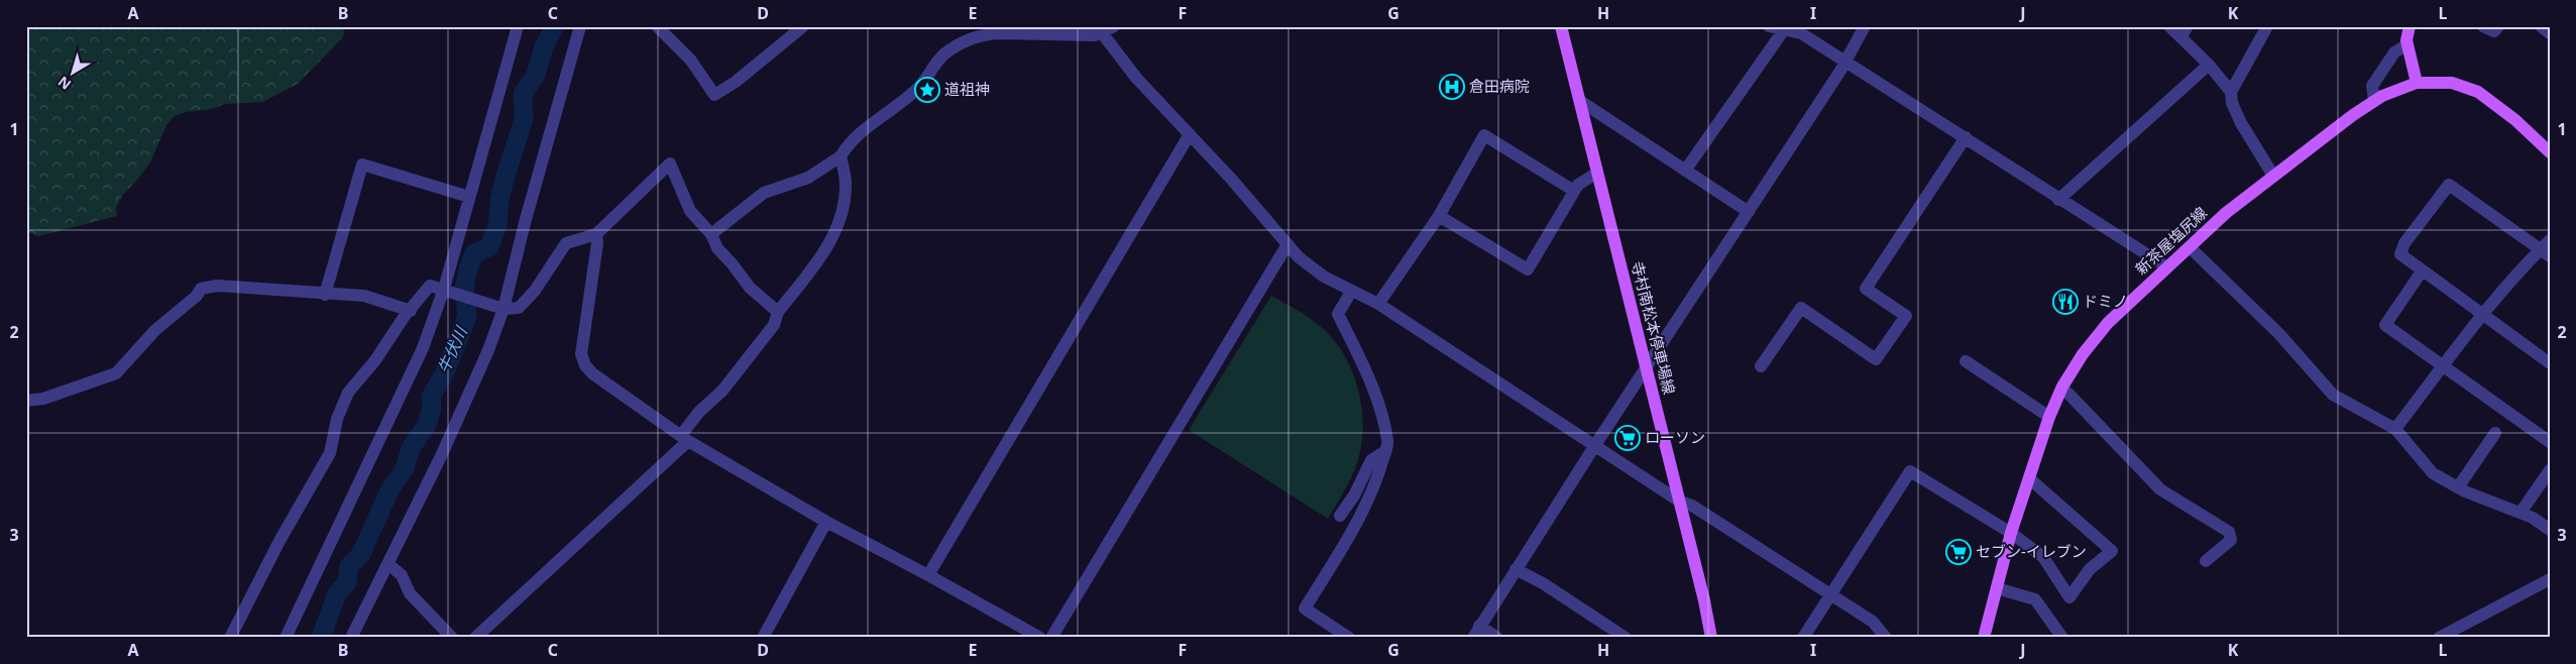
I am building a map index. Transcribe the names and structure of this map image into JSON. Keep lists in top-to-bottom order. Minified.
{"streets":{"main road":["新茶屋塩尻線","寺村南松本停車場線"]},"water":["牛伏川"],"places":{"hospital":["倉田病院"],"place":["道祖神"],"restaurant":["ドミノ"],"supermarket":["ローソン","セブン-イレブン"]},"north":"bottom left","grid":{"columns":["A","B","C","D","E","F","G","H","I","J","K","L"],"rows":["1","2","3"]}}
